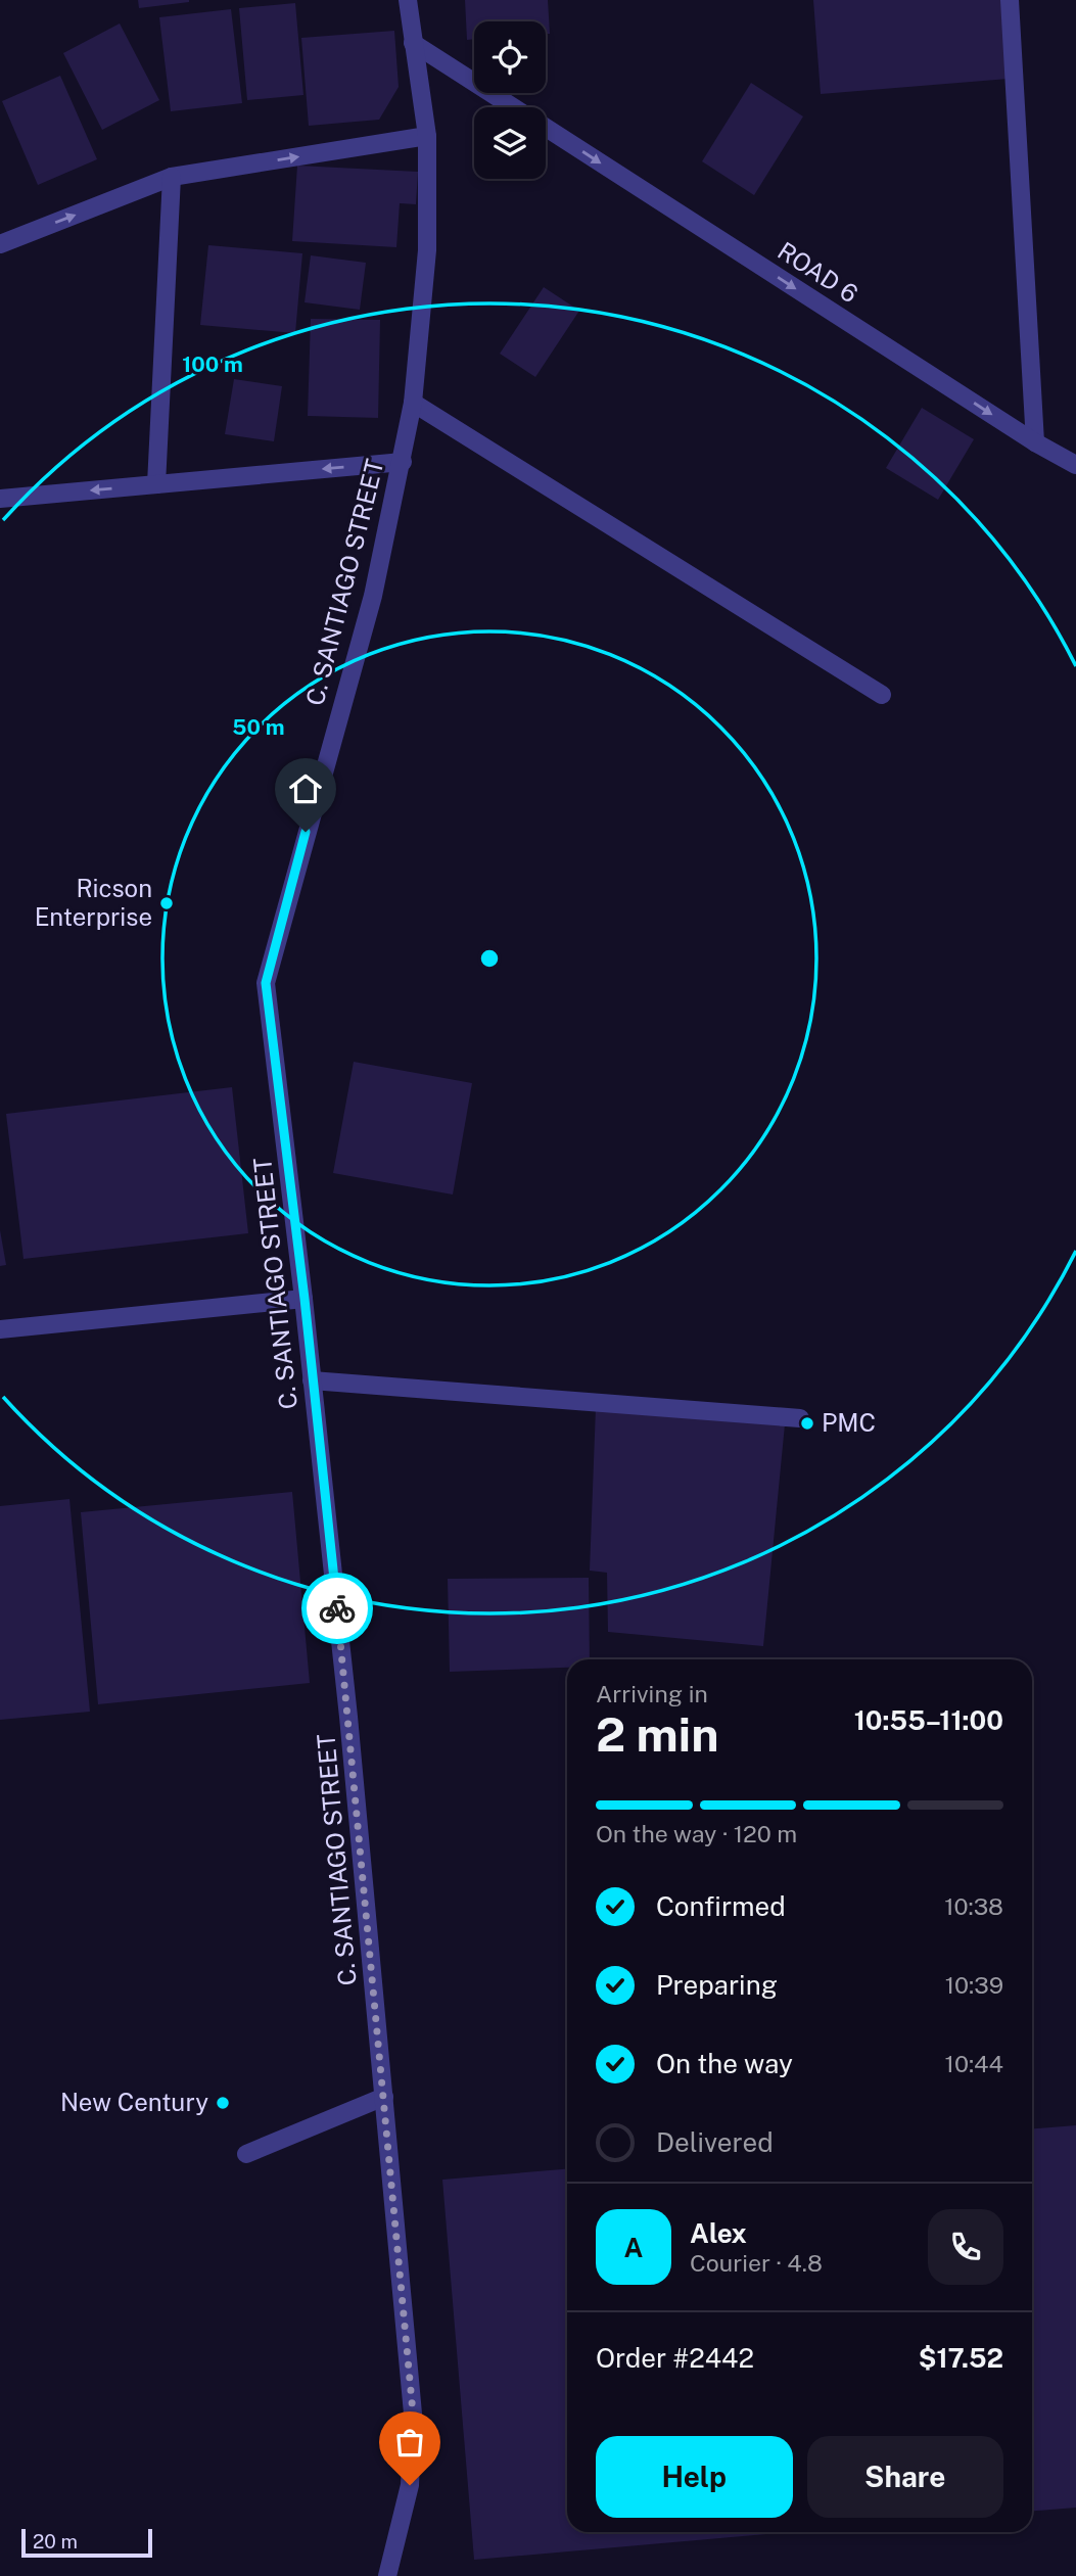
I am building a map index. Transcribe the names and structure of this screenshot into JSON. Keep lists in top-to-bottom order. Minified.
{"streets":{"street":["ROAD 6","C. SANTIAGO STREET"]},"crossings":[["ROAD 6","C. SANTIAGO STREET"]],"one_way":["ROAD 6"],"places":["Ricson Enterprise","PMC","New Century"],"scale_bar":"20 m","page":{"heading":["2 min","Arriving in","10:55–11:00"],"panel":["Alex","Courier · 4.8","Order #2442","$17.52"],"bar":"On the way · 120 m","list":[["Confirmed","10:38"],["Preparing","10:39"],["On the way","10:44"],"Delivered"],"round":"A","buttons":["Help","Share"],"scale":"20 m"},"rings":["100 m","50 m"]}
